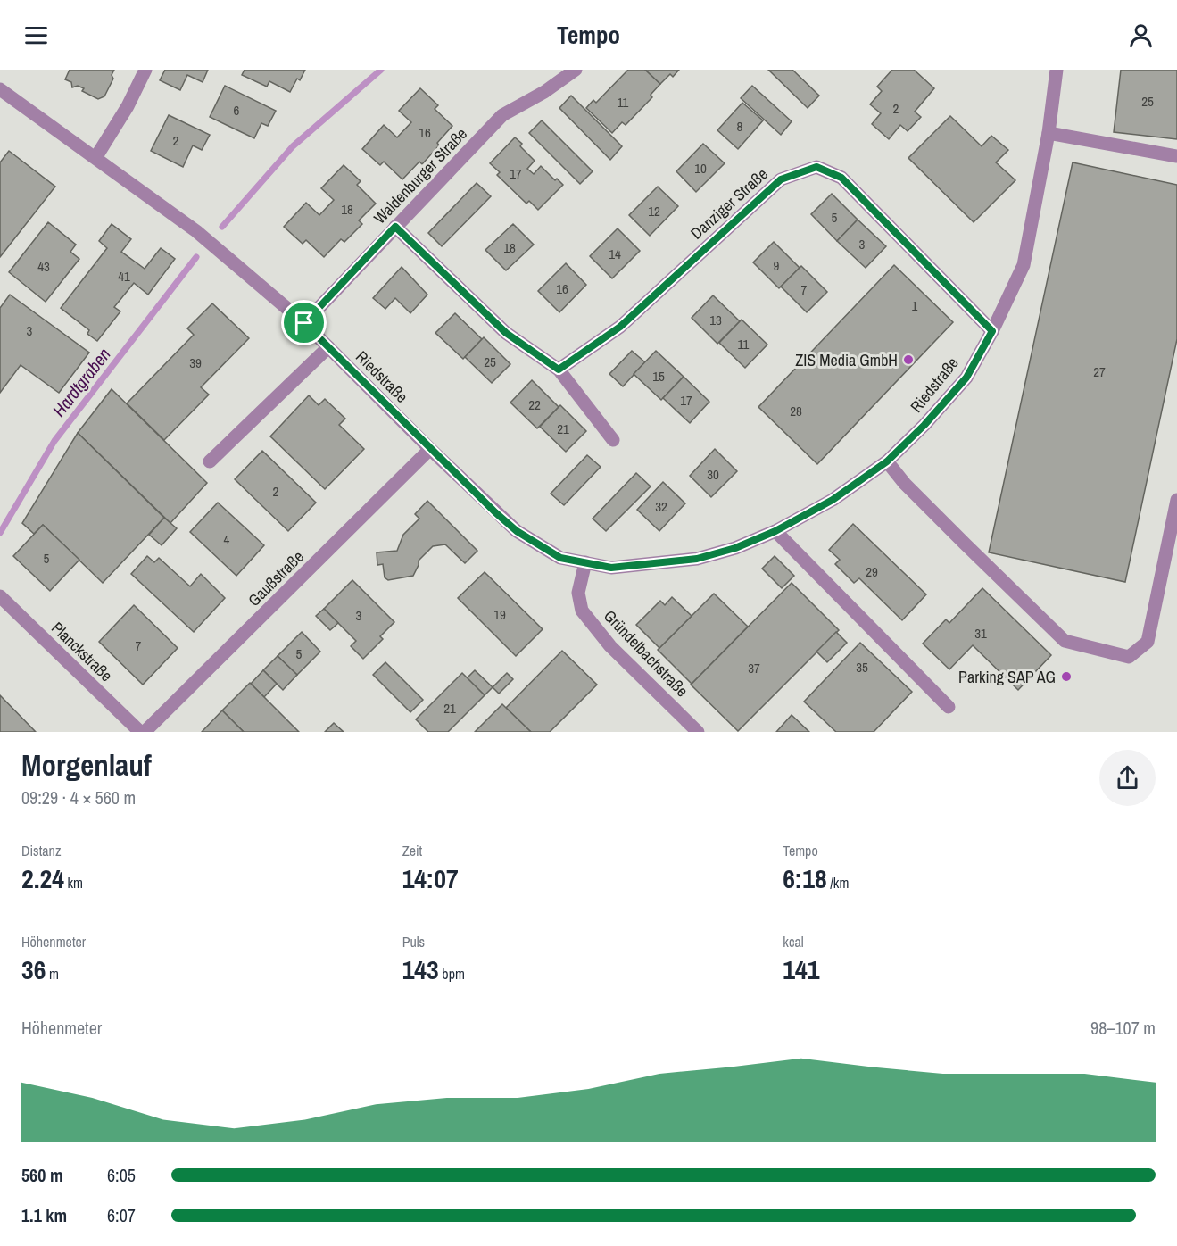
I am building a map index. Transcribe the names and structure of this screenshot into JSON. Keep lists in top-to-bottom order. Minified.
{"streets":{"street":["Waldenburger Straße","Danziger Straße","Riedstraße","Gaußstraße","Planckstraße","Gründelbachstraße"]},"crossings":[["Waldenburger Straße","Riedstraße"],["Danziger Straße","Riedstraße"],["Riedstraße","Gaußstraße"],["Riedstraße","Gründelbachstraße"]],"water":["Hardtgraben"],"places":["ZIS Media GmbH","Parking SAP AG"],"house_numbers":["25","11","2","6","8","16","2","10","17","18","12","5","3","18","14","9","43","41","16","7","1","13","3","11","25","39","27","15","17","22","28","21","30","2","32","4","5","29","19","3","31","7","5","35","37","21"],"page":{"header":"Tempo","heading":["Morgenlauf","09:29 · 4 × 560 m"],"stats":[["Distanz","2.24 km"],["Zeit","14:07"],["Tempo","6:18 /km"],["Höhenmeter","36 m"],["Puls","143 bpm"],["kcal","141"]],"chart":["Höhenmeter","98–107 m"],"list":[{"name":"560 m","note":"6:05"},{"name":"1.1 km","note":"6:07"}]}}
